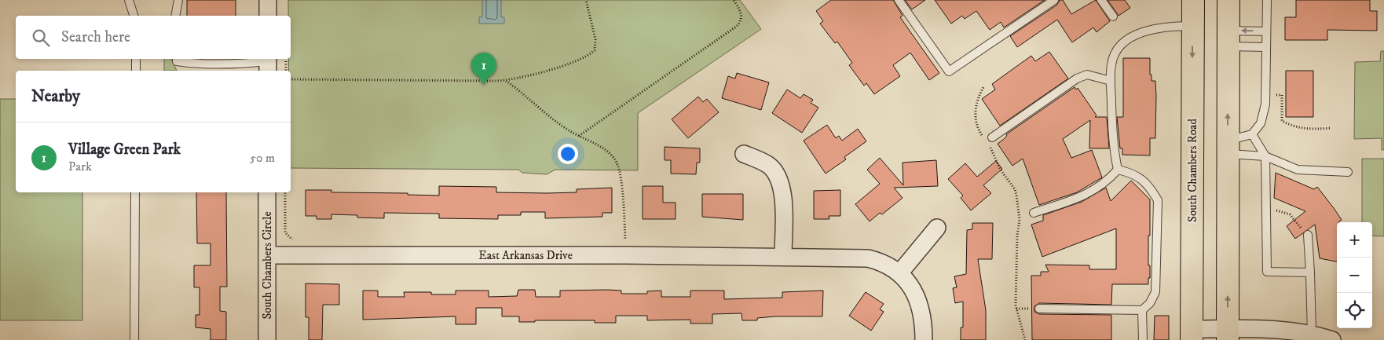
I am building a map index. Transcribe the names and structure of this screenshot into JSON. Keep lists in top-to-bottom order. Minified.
{"streets":{"main road":["South Chambers Road"],"street":["East Arkansas Drive","South Chambers Circle"]},"crossings":[["East Arkansas Drive","South Chambers Circle"]],"page":{"search":"Search here","pins":"1","heading":"Nearby","list":[{"mark":"1","name":"Village Green Park","note":"Park","value":"50 m"}],"map_buttons":["+","−"]}}
